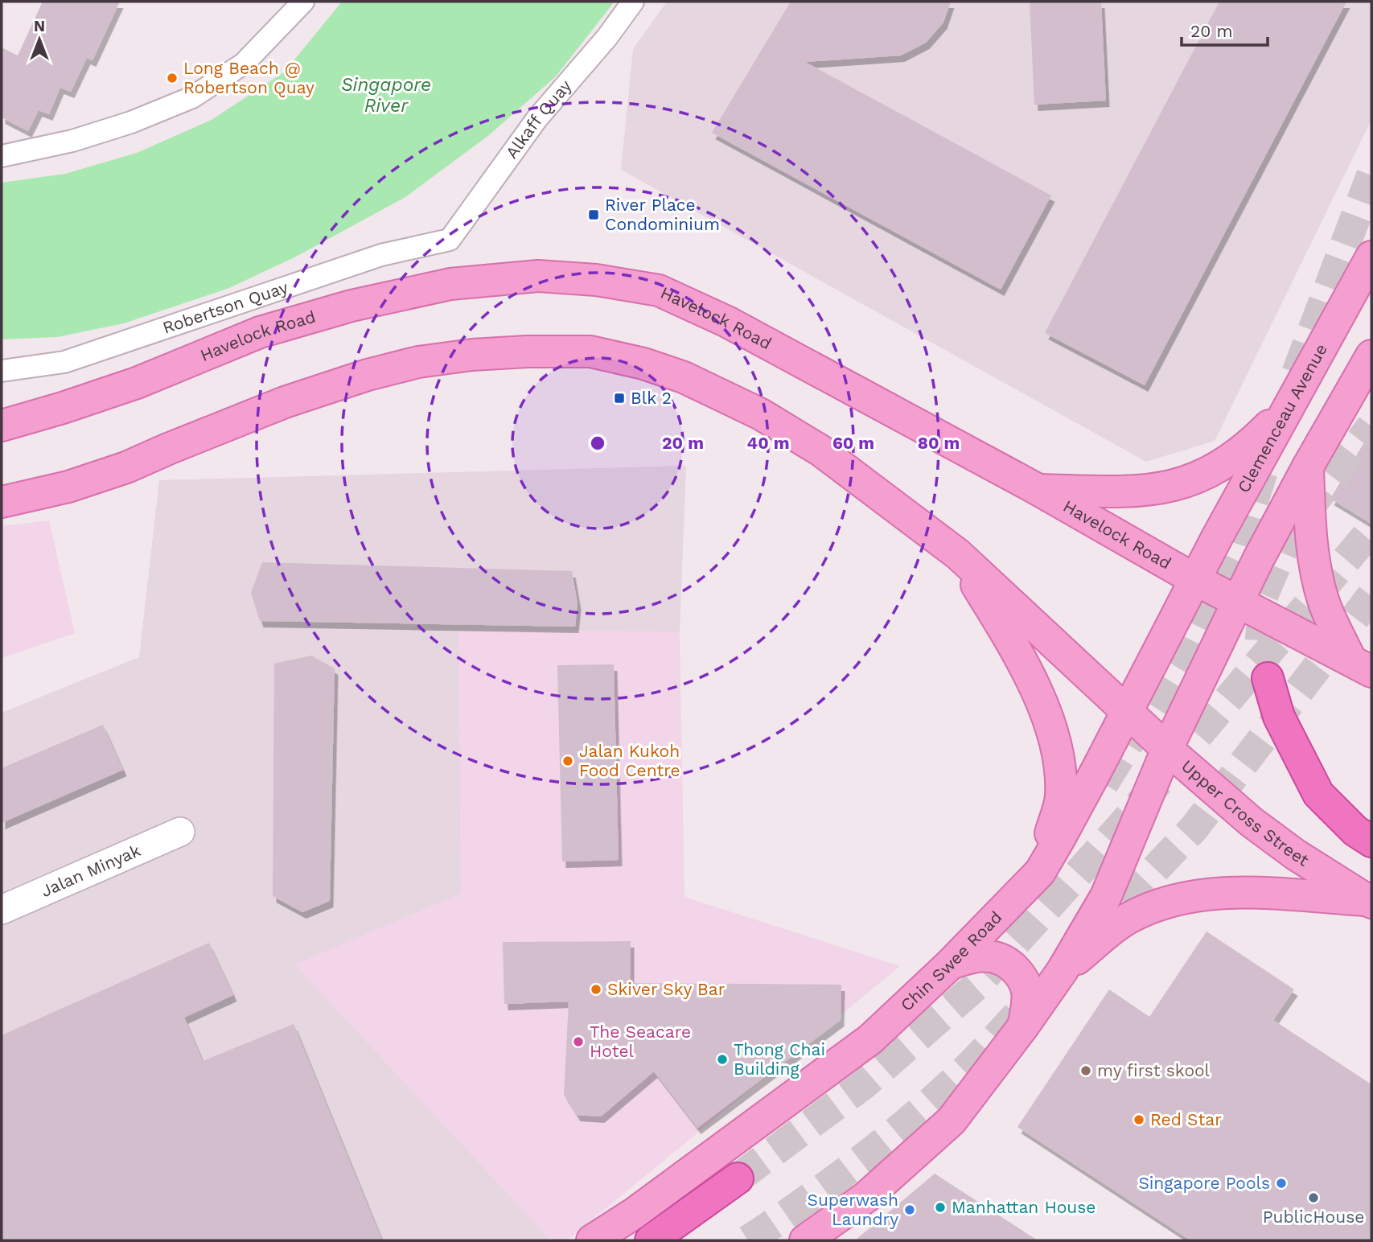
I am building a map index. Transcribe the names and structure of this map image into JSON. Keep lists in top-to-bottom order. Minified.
{"streets":{"main road":["Havelock Road","Clemenceau Avenue","Upper Cross Street","Chin Swee Road"],"street":["Alkaff Quay","Robertson Quay","Jalan Minyak"]},"crossings":[["Alkaff Quay","Robertson Quay"],["Havelock Road","Clemenceau Avenue"],["Havelock Road","Chin Swee Road"],["Clemenceau Avenue","Chin Swee Road"],["Upper Cross Street","Chin Swee Road"]],"water":["Singapore River"],"places":{"other":["Long Beach @ Robertson Quay","Jalan Kukoh Food Centre","Skiver Sky Bar","The Seacare Hotel","Thong Chai Building","my first skool","Red Star","Singapore Pools","PublicHouse","Manhattan House","Superwash Laundry"],"transit":["River Place Condominium","Blk 2"]},"scale_bar":"20 m","north":"top","rings":["20 m","40 m","60 m","80 m"]}
